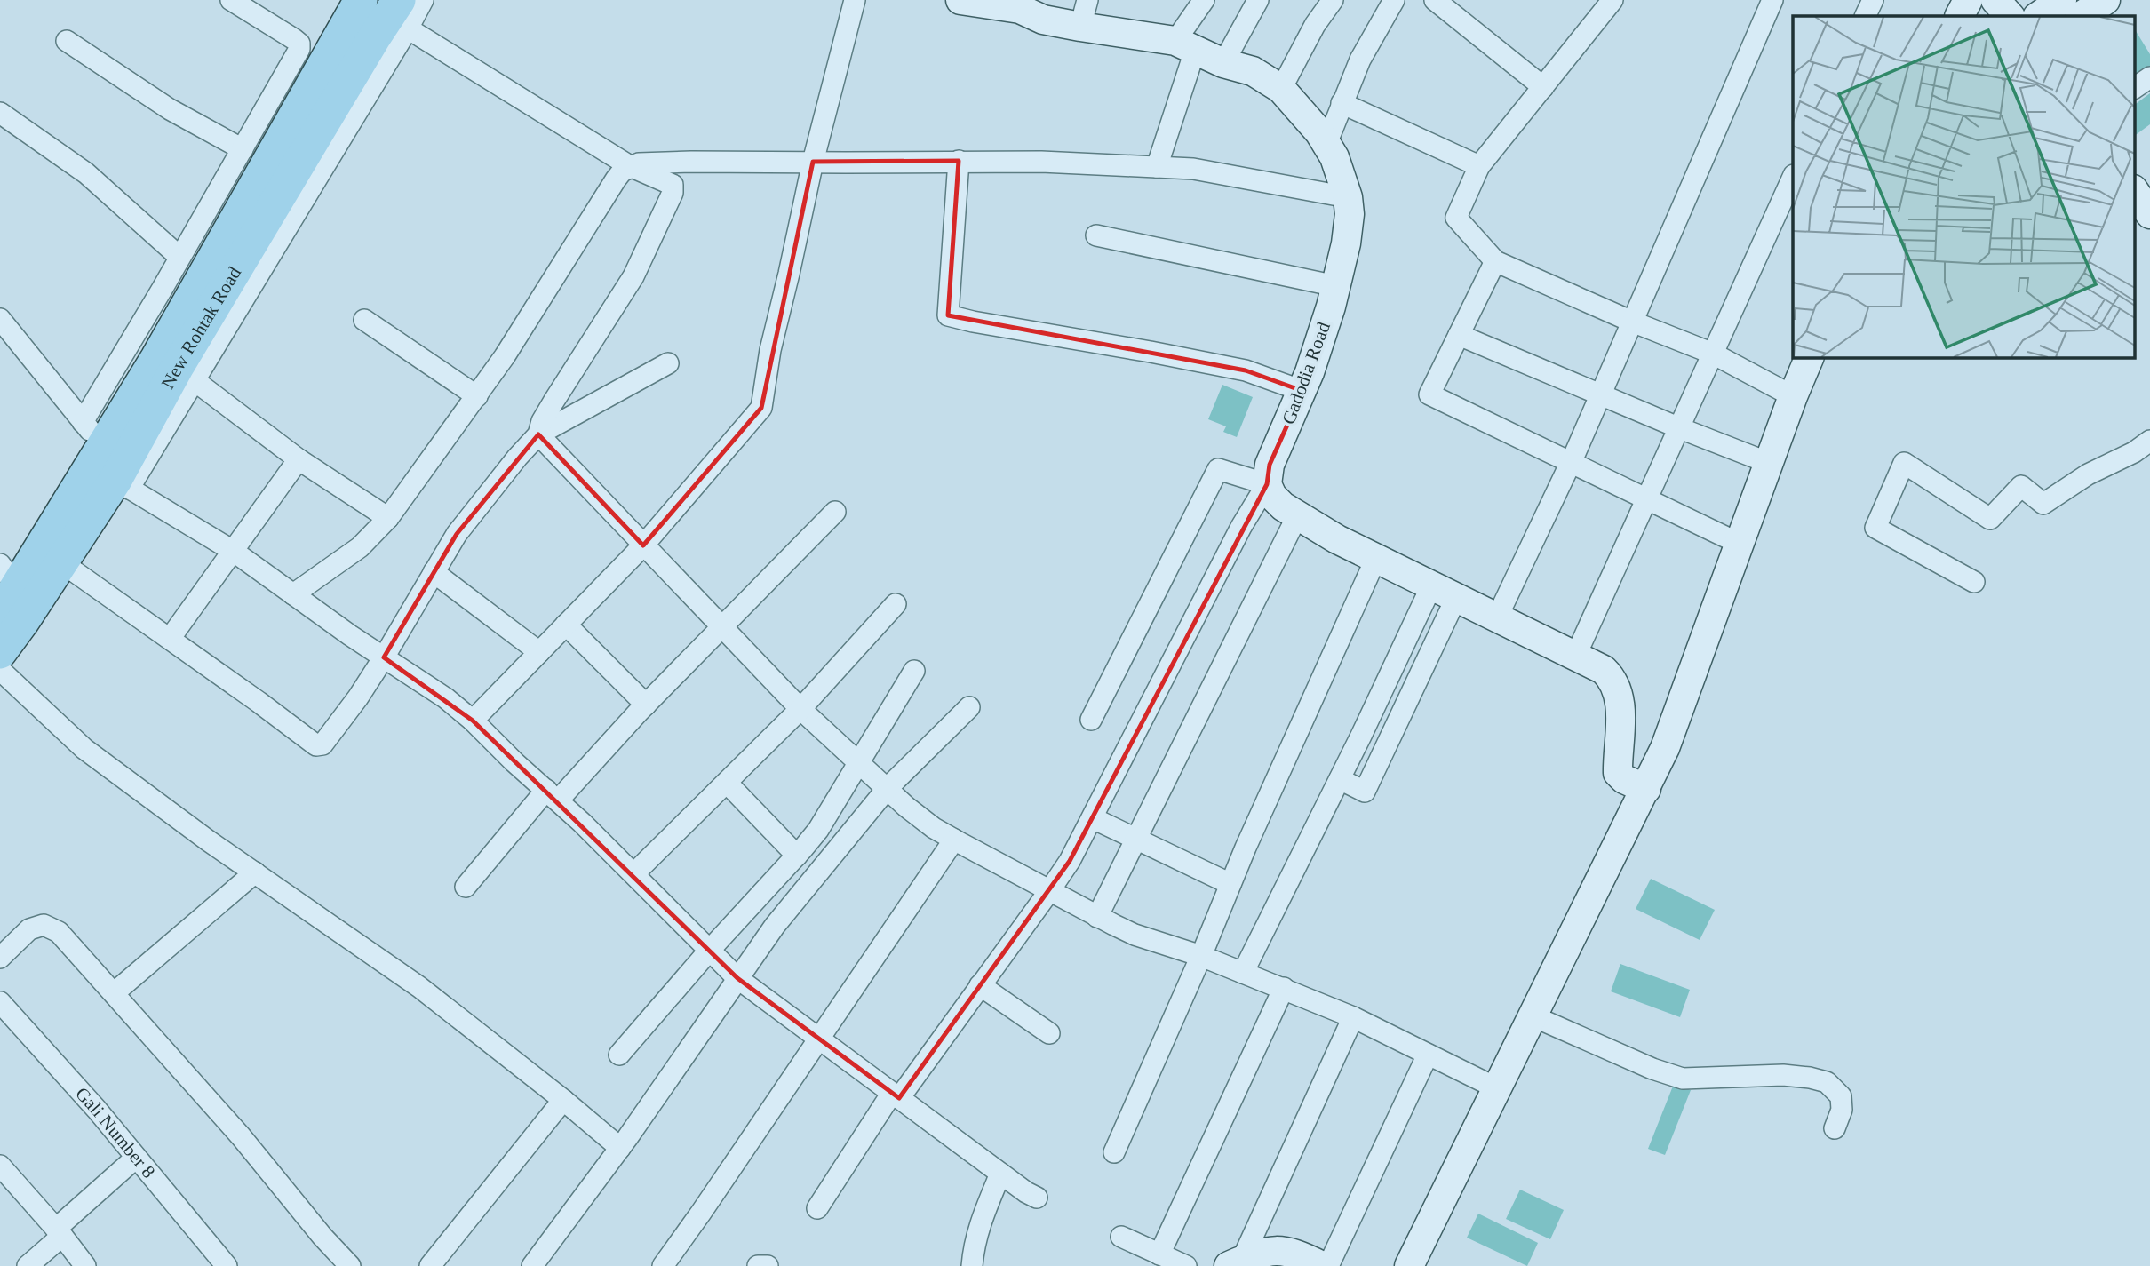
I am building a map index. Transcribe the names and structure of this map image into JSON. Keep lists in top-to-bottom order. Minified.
{"streets":{"main road":["New Rohtak Road"],"street":["Gadodia Road","Gali Number 8"]}}
